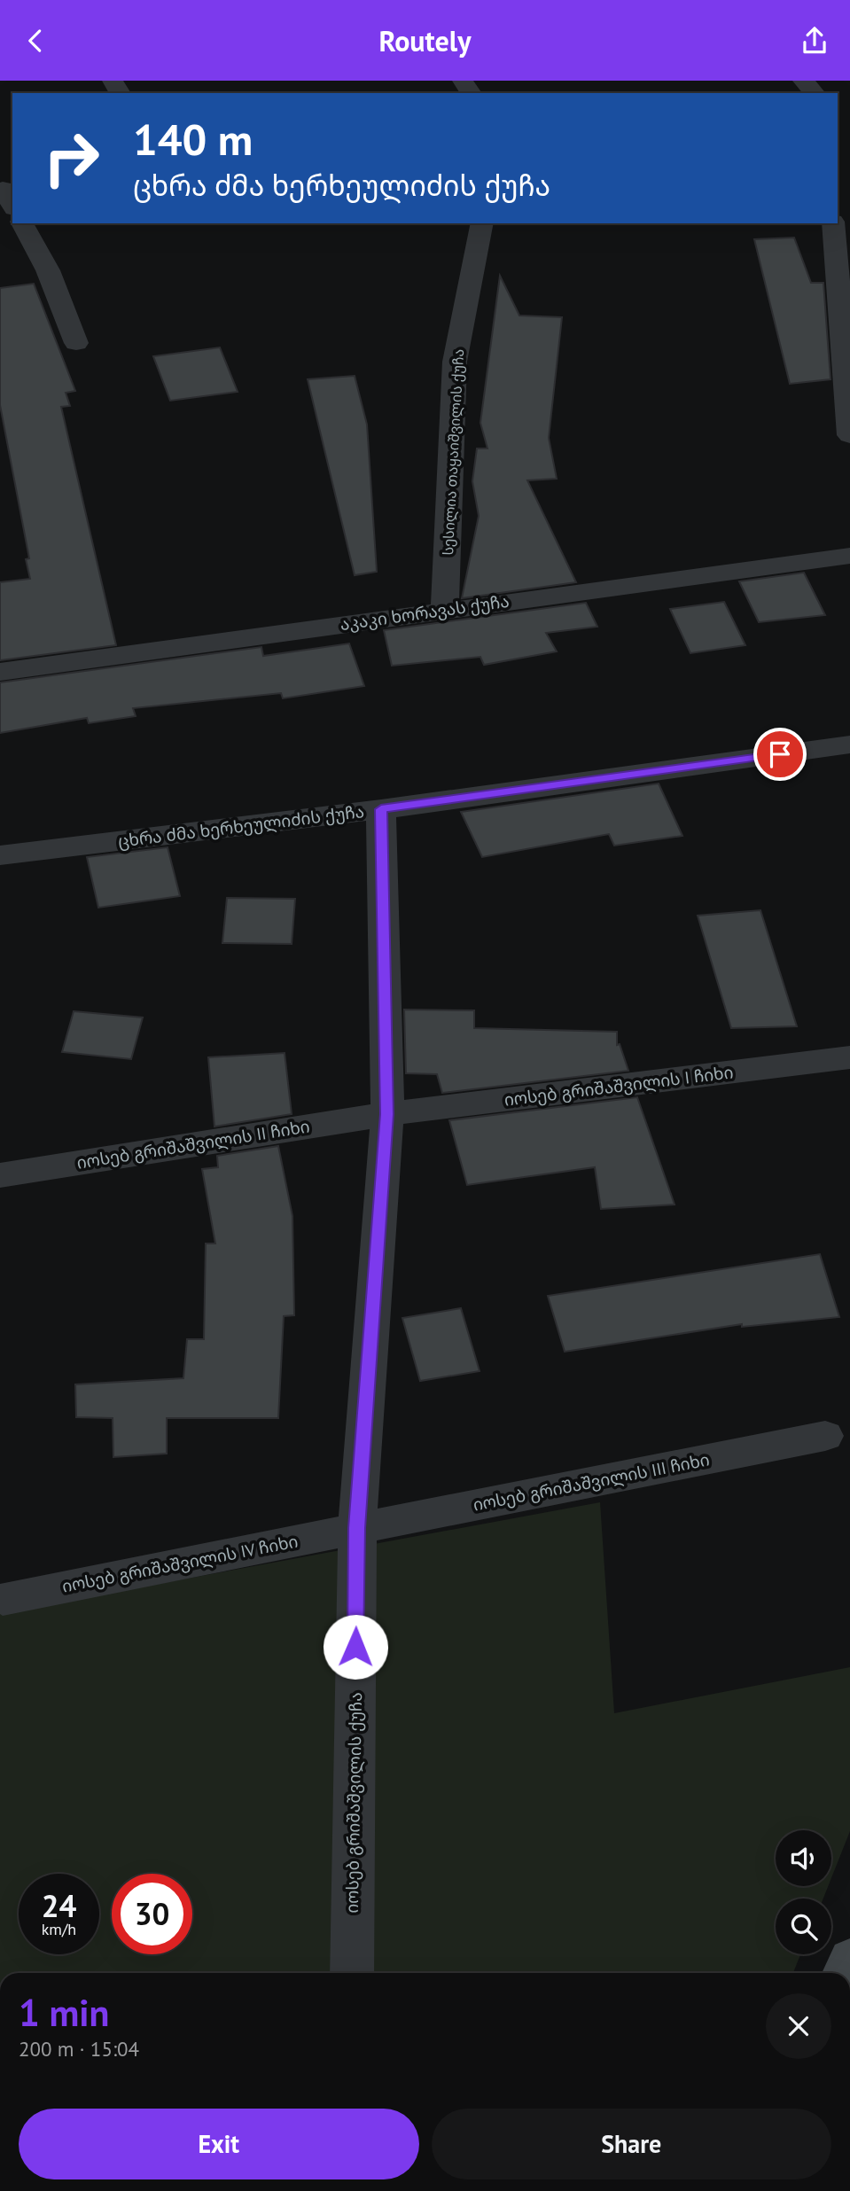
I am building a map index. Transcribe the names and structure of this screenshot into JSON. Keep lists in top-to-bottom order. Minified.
{"streets":{"street":["სესილია თაყაიშვილის ქუჩა","აკაკი ხორავას ქუჩა","ცხრა ძმა ხერხეულიძის ქუჩა","იოსებ გრიშაშვილის I ჩიხი","იოსებ გრიშაშვილის II ჩიხი","იოსებ გრიშაშვილის III ჩიხი","იოსებ გრიშაშვილის IV ჩიხი","იოსებ გრიშაშვილის ქუჩა"]},"crossings":[["სესილია თაყაიშვილის ქუჩა","აკაკი ხორავას ქუჩა"],["ცხრა ძმა ხერხეულიძის ქუჩა","იოსებ გრიშაშვილის ქუჩა"],["იოსებ გრიშაშვილის I ჩიხი","იოსებ გრიშაშვილის II ჩიხი"],["იოსებ გრიშაშვილის I ჩიხი","იოსებ გრიშაშვილის ქუჩა"],["იოსებ გრიშაშვილის II ჩიხი","იოსებ გრიშაშვილის ქუჩა"],["იოსებ გრიშაშვილის III ჩიხი","იოსებ გრიშაშვილის IV ჩიხი"],["იოსებ გრიშაშვილის III ჩიხი","იოსებ გრიშაშვილის ქუჩა"],["იოსებ გრიშაშვილის IV ჩიხი","იოსებ გრიშაშვილის ქუჩა"]],"page":{"header":"Routely","turn":["140 m","ცხრა ძმა ხერხეულიძის ქუჩა"],"speed":"24 km/h","limit":"30","heading":["1 min","200 m · 15:04"],"buttons":["Exit","Share"]}}
